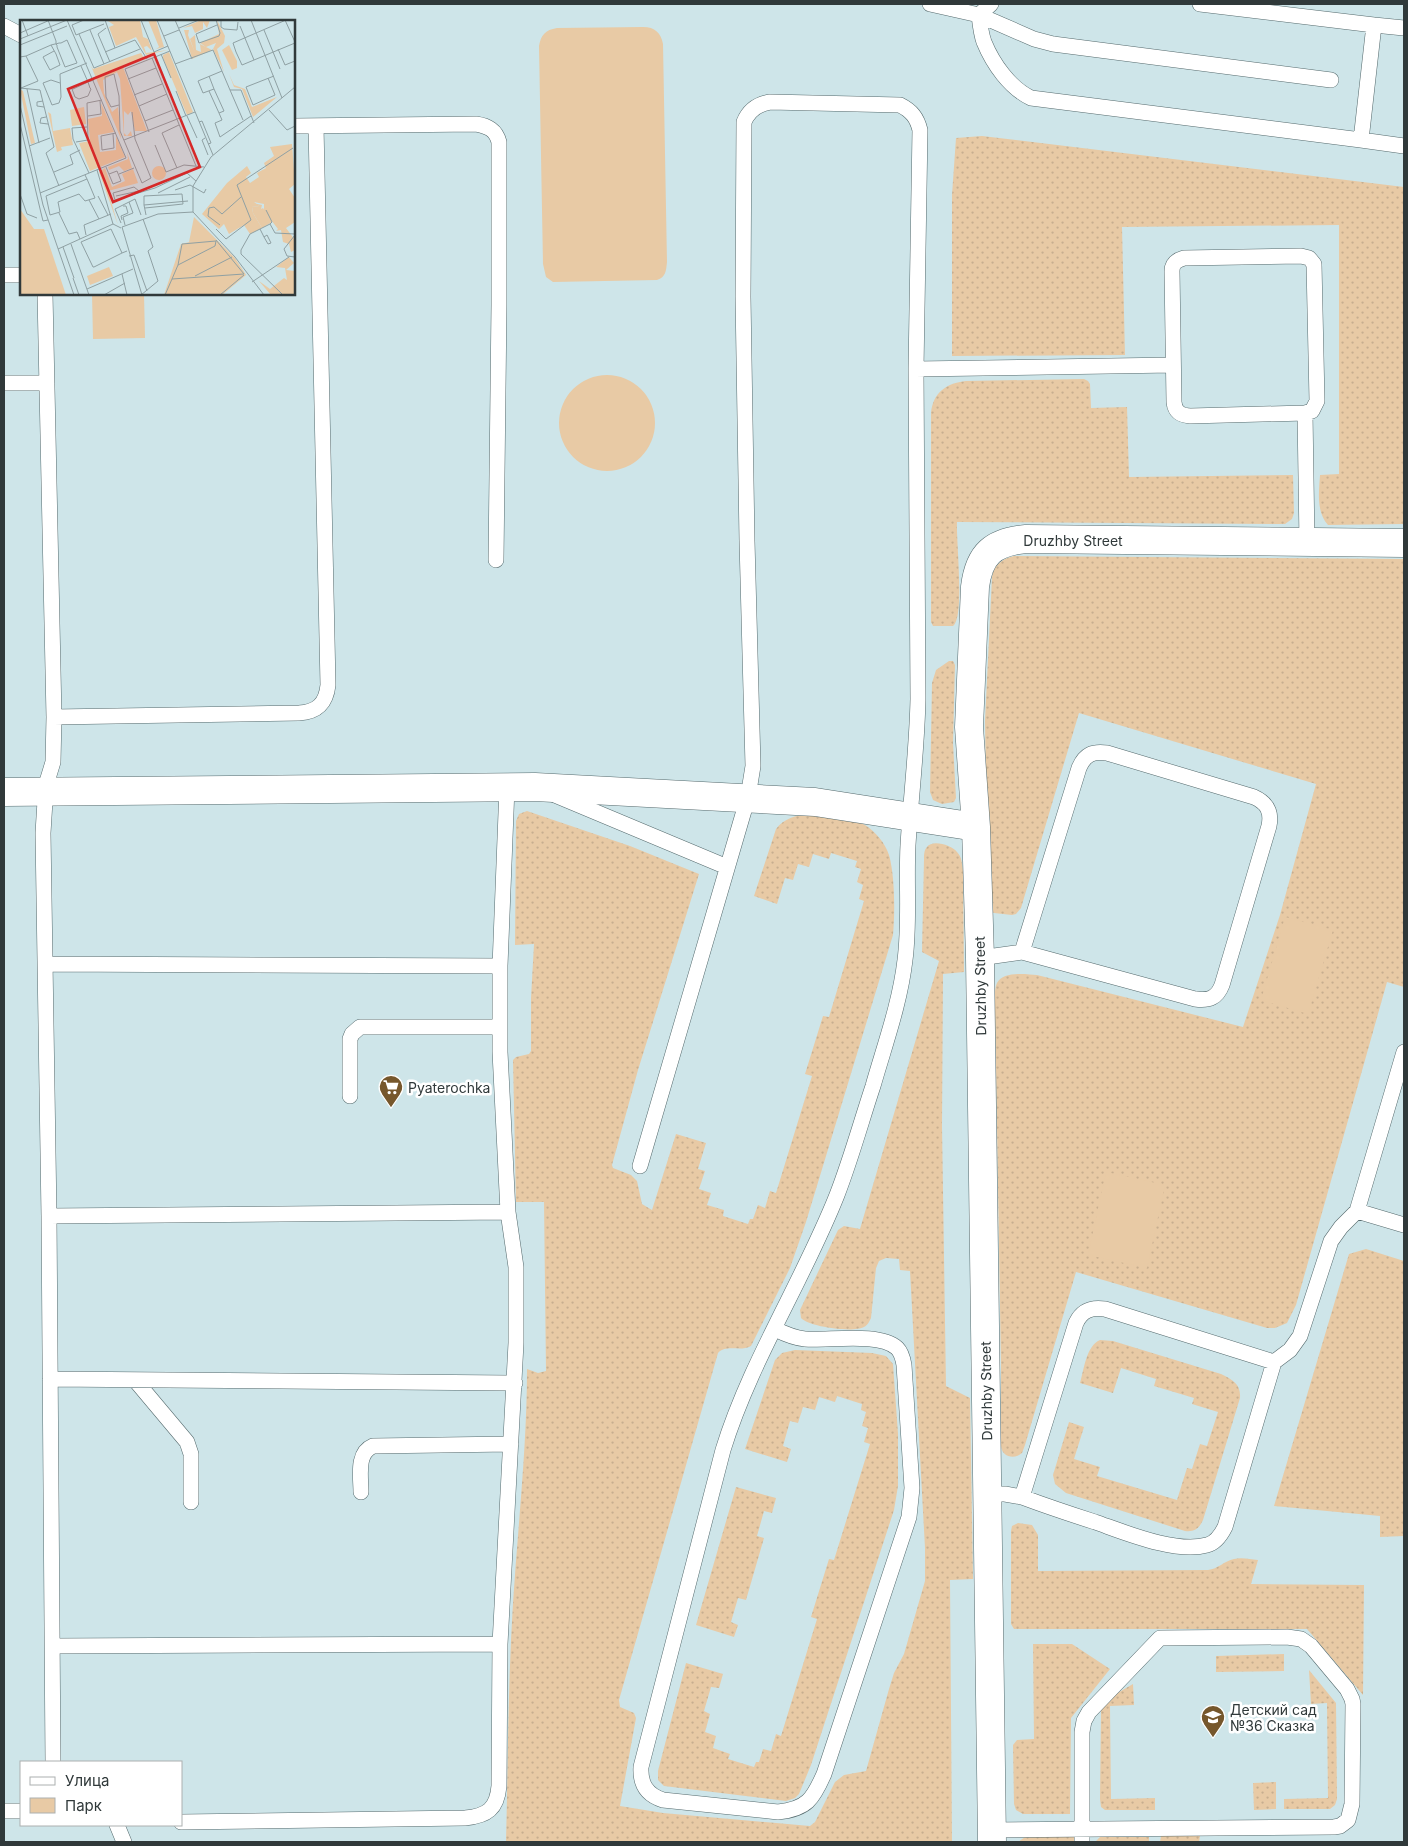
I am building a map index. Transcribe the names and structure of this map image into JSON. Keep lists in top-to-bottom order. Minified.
{"streets":{"street":["Druzhby Street"]},"places":{"supermarket":["Pyaterochka"],"school or university":["Детский сад №36 Сказка"]},"legend":["Улица","Парк"]}
